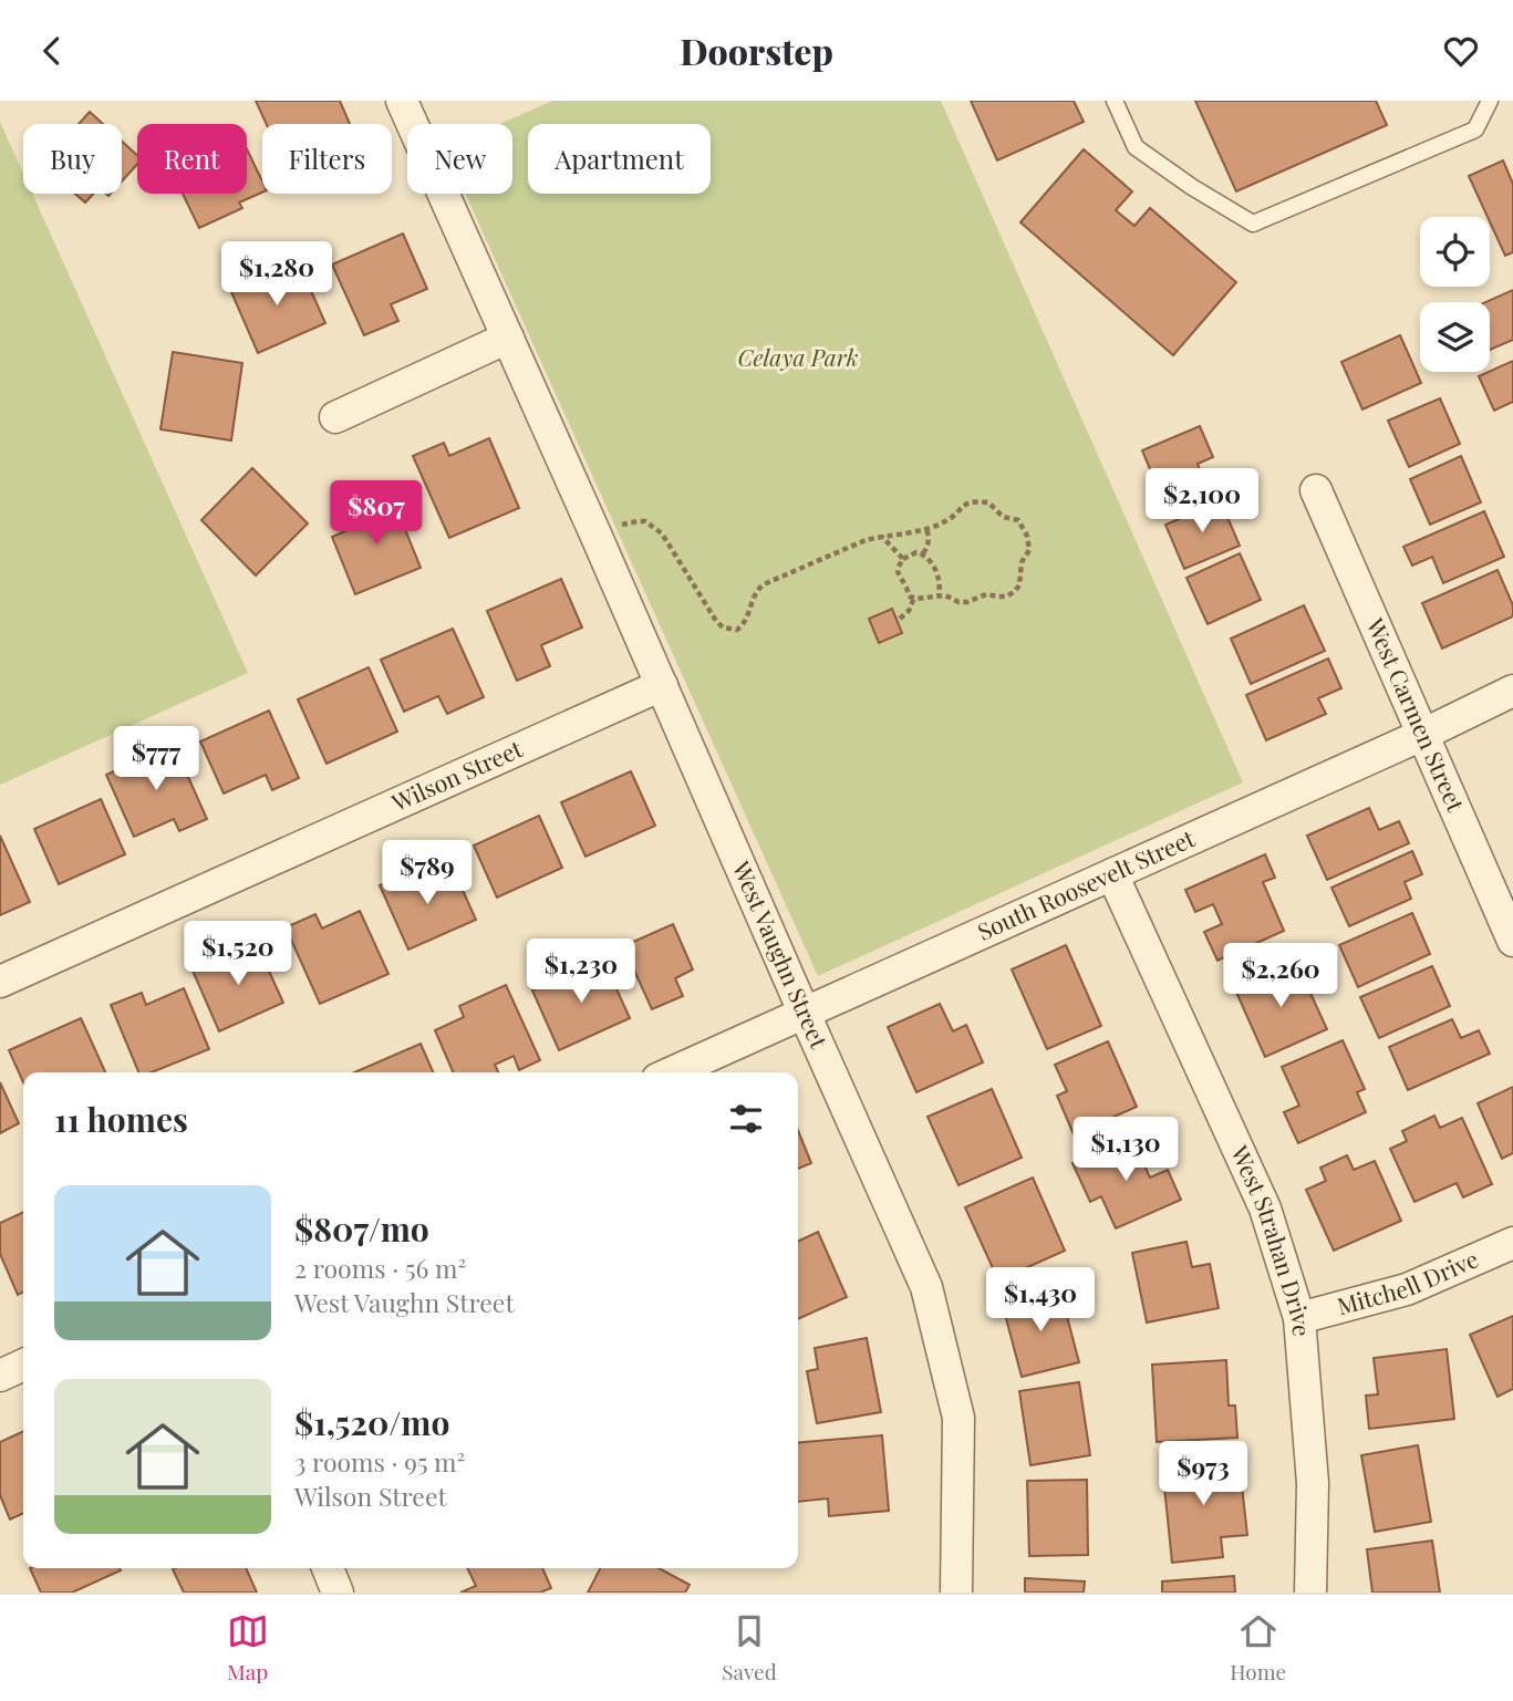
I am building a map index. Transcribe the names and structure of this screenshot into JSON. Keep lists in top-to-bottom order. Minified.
{"streets":{"street":["West Carmen Street","Wilson Street","South Roosevelt Street","West Vaughn Street","West Strahan Drive","Mitchell Drive"]},"crossings":[["West Carmen Street","South Roosevelt Street"],["Wilson Street","West Vaughn Street"],["South Roosevelt Street","West Vaughn Street"],["South Roosevelt Street","West Strahan Drive"],["West Strahan Drive","Mitchell Drive"]],"parks":["Celaya Park"],"page":{"header":"Doorstep","chip":["Buy","Rent","Filters","New","Apartment"],"price":["$1,280","$2,100","$807","$777","$789","$1,520","$1,230","$2,260","$1,130","$1,430","$973"],"heading":"11 homes","list":[{"name":"$807/mo","note":"2 rooms · 56 m² · West Vaughn Street"},{"name":"$1,520/mo","note":"3 rooms · 95 m² · Wilson Street"}],"tabs":["Map","Saved","Home"]}}
